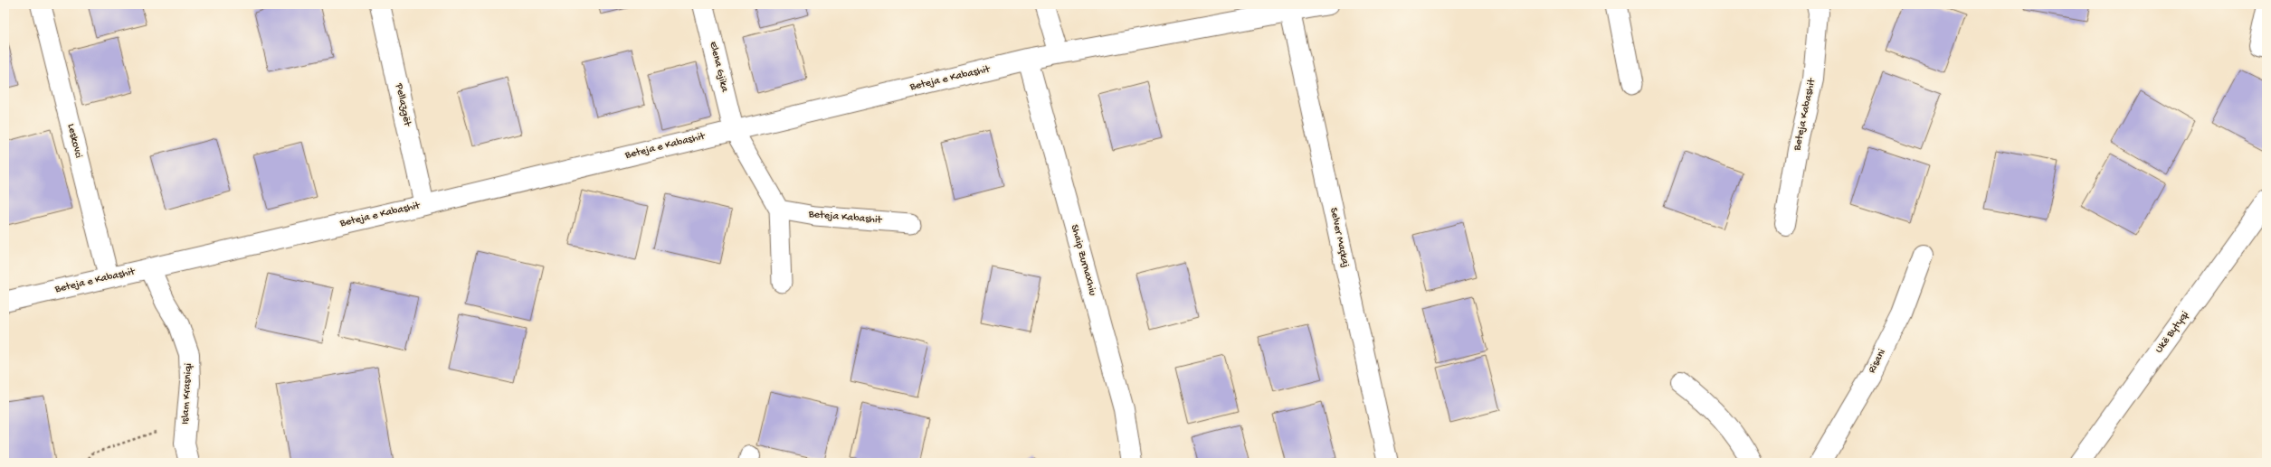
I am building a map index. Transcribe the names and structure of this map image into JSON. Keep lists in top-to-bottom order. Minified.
{"streets":{"street":["Elena Gjika","Beteja e Kabashit","Pellazgët","Beteja Kabashit","Leskovci","Selver Maçkaj","Shaip Zurnaxhiu","Ukë Bytyqi","Risani","Islam Krasniqi"]},"crossings":[["Elena Gjika","Beteja e Kabashit"],["Beteja e Kabashit","Pellazgët"],["Beteja e Kabashit","Leskovci"],["Beteja e Kabashit","Selver Maçkaj"],["Beteja e Kabashit","Shaip Zurnaxhiu"],["Beteja e Kabashit","Islam Krasniqi"]]}
